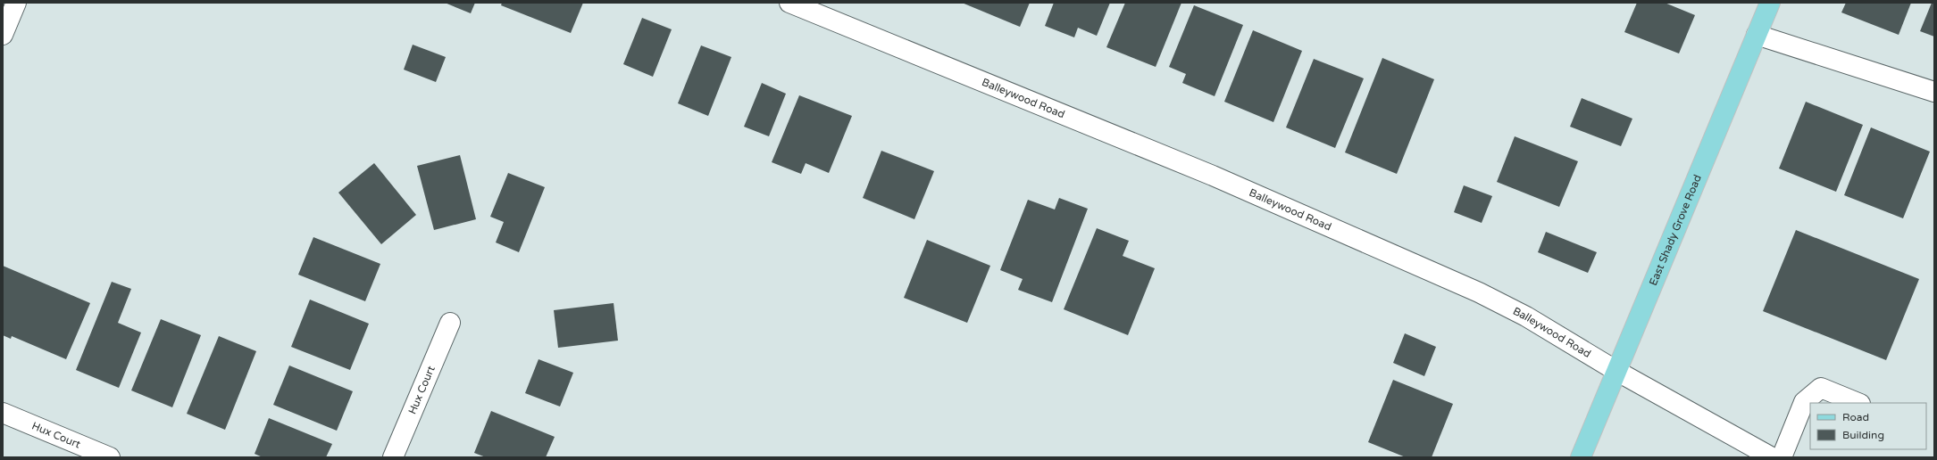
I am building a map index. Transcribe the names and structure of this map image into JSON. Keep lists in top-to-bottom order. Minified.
{"streets":{"main road":["East Shady Grove Road"],"street":["Balleywood Road","Hux Court"]},"crossings":[["Balleywood Road","East Shady Grove Road"]],"legend":["Road","Building"]}
